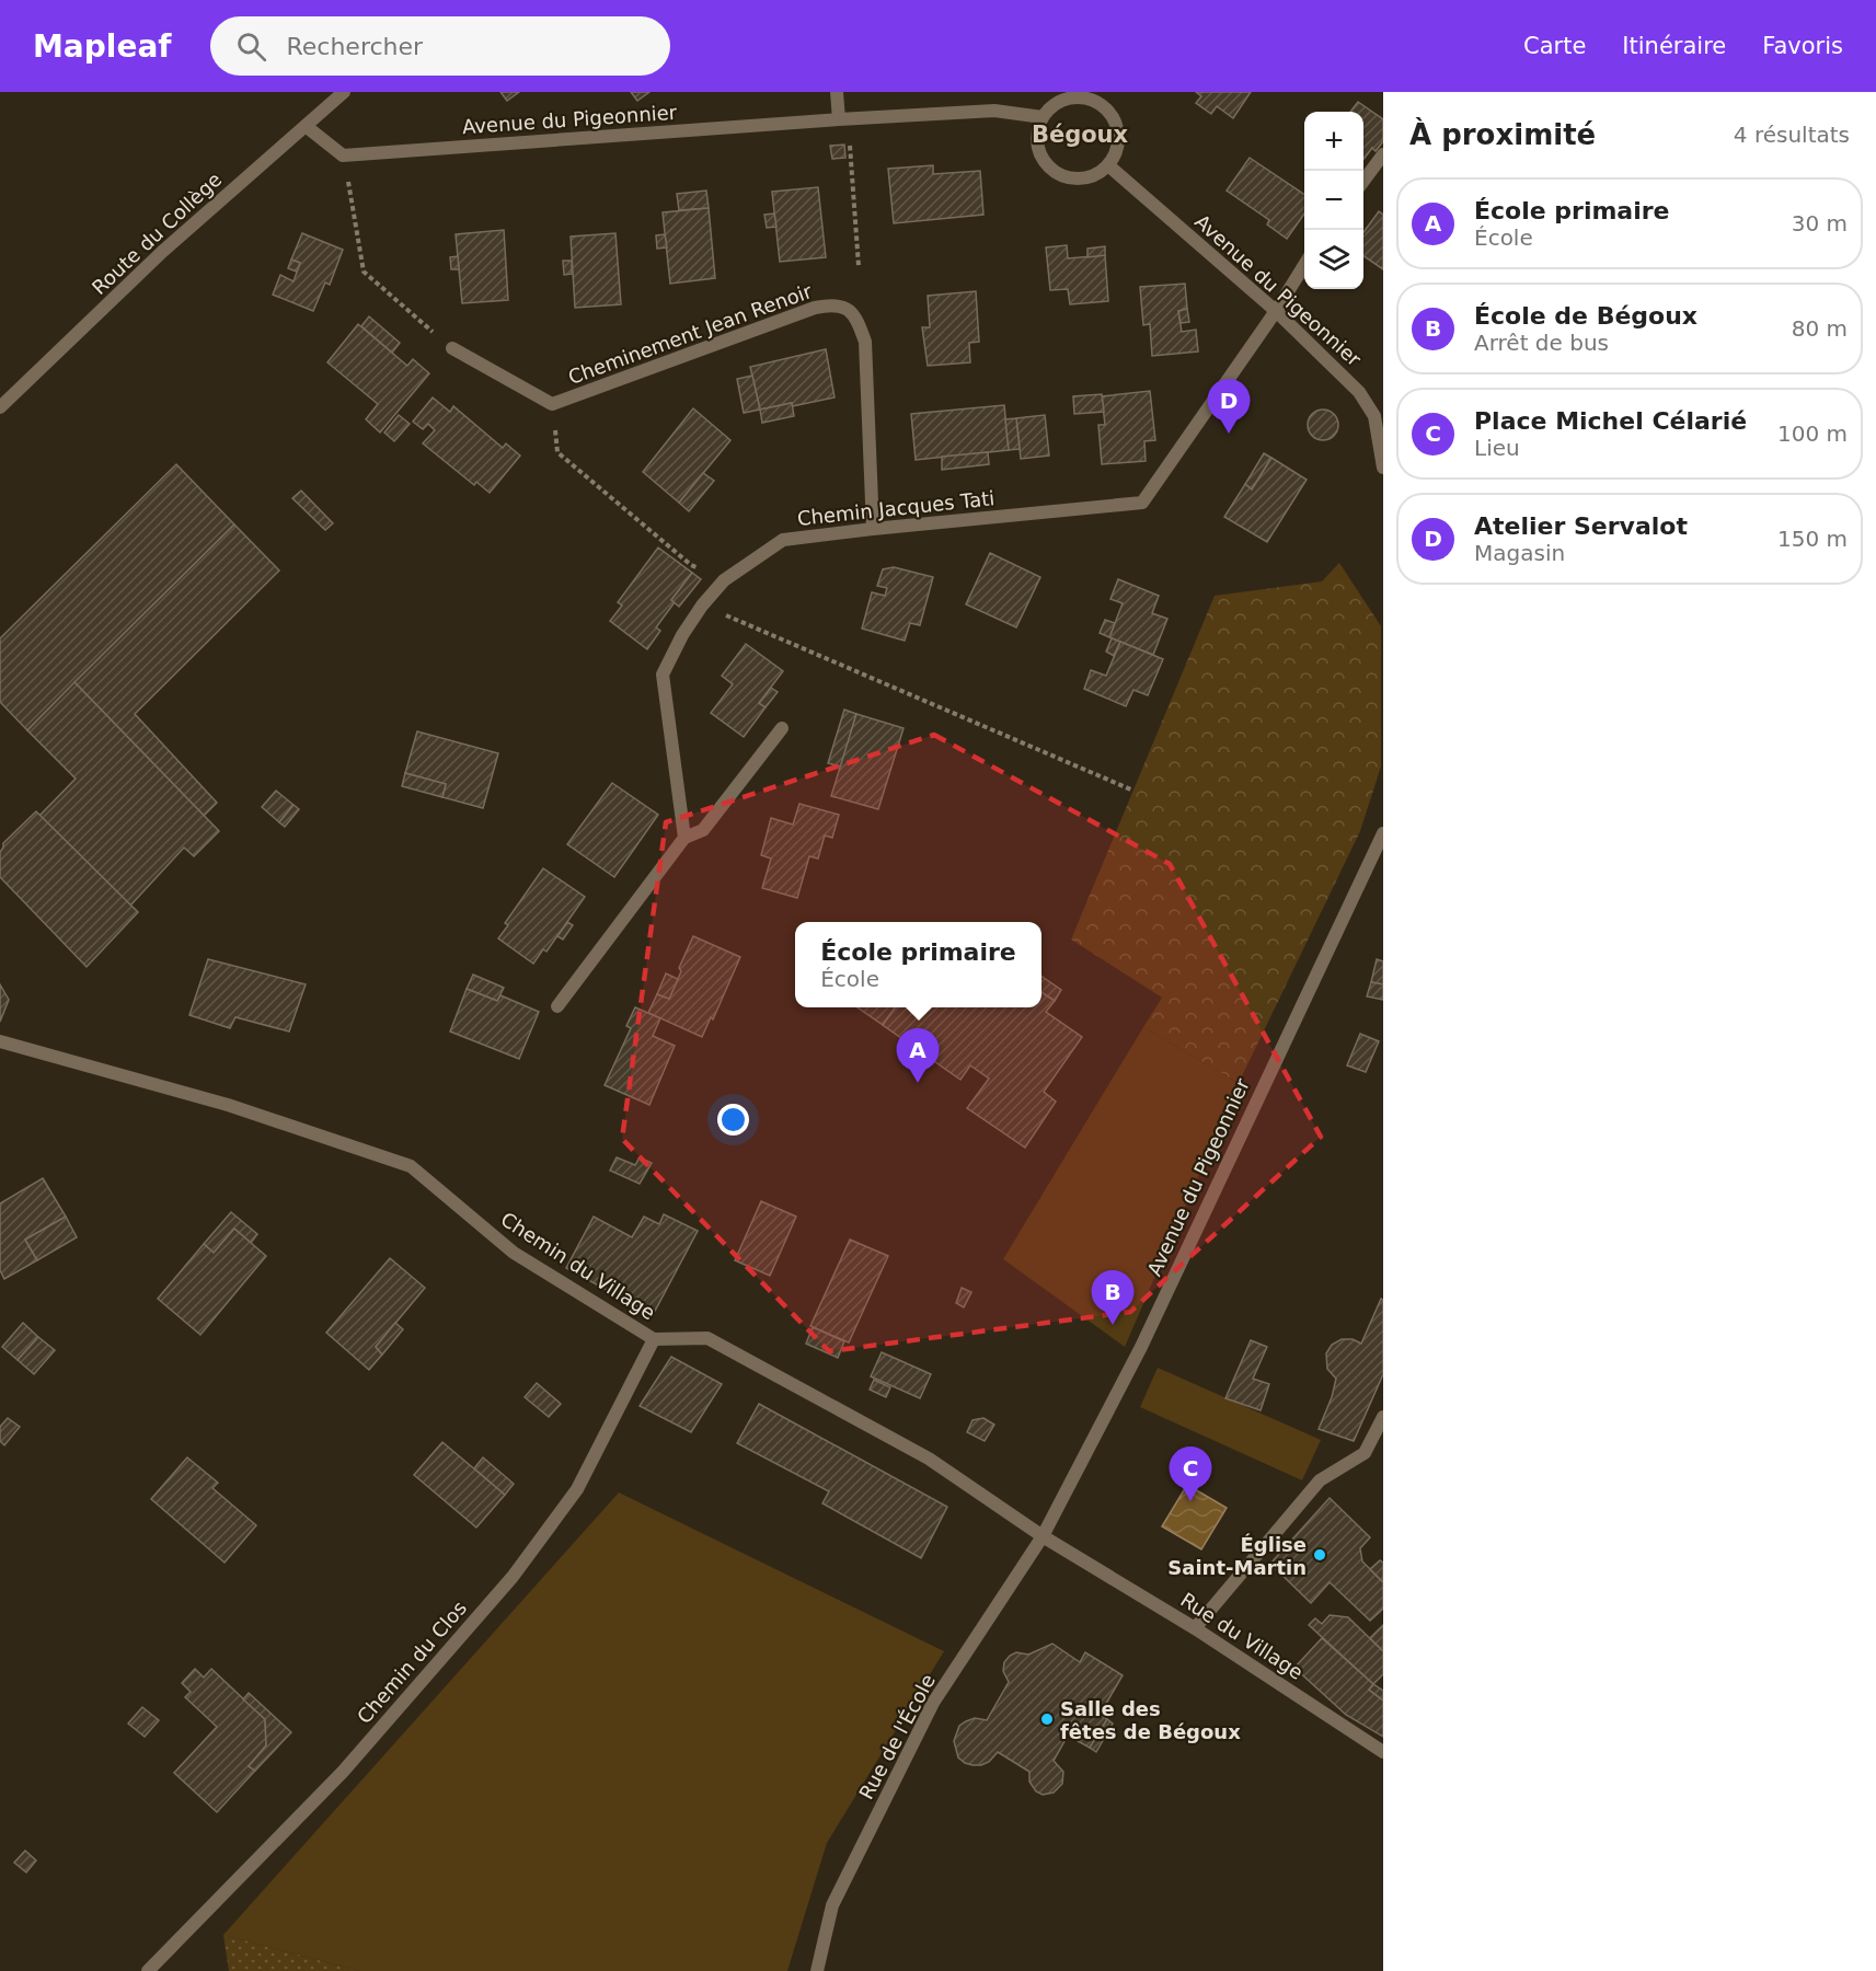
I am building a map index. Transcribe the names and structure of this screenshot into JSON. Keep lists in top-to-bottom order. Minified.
{"streets":{"street":["Avenue du Pigeonnier","Route du Collège","Cheminement Jean Renoir","Chemin Jacques Tati","Chemin du Village","Rue du Village","Chemin du Clos","Rue de l'École"]},"crossings":[["Avenue du Pigeonnier","Chemin Jacques Tati"],["Avenue du Pigeonnier","Chemin du Village"],["Avenue du Pigeonnier","Rue du Village"],["Avenue du Pigeonnier","Rue de l'École"],["Cheminement Jean Renoir","Chemin Jacques Tati"],["Chemin du Village","Rue du Village"],["Chemin du Village","Chemin du Clos"],["Chemin du Village","Rue de l'École"],["Rue du Village","Rue de l'École"]],"districts":["Bégoux"],"places":["Église Saint-Martin","Salle des fêtes de Bégoux"],"page":{"header":"Mapleaf","search":"Rechercher","nav":["Carte","Itinéraire","Favoris"],"heading":["À proximité","4 résultats"],"map_buttons":["+","−"],"list":[{"mark":"A","name":"École primaire","note":"École","value":"30 m"},{"mark":"B","name":"École de Bégoux","note":"Arrêt de bus","value":"80 m"},{"mark":"C","name":"Place Michel Célarié","note":"Lieu","value":"100 m"},{"mark":"D","name":"Atelier Servalot","note":"Magasin","value":"150 m"}],"pins":["D","A","B","C"],"popup":["École primaire","École"]}}
